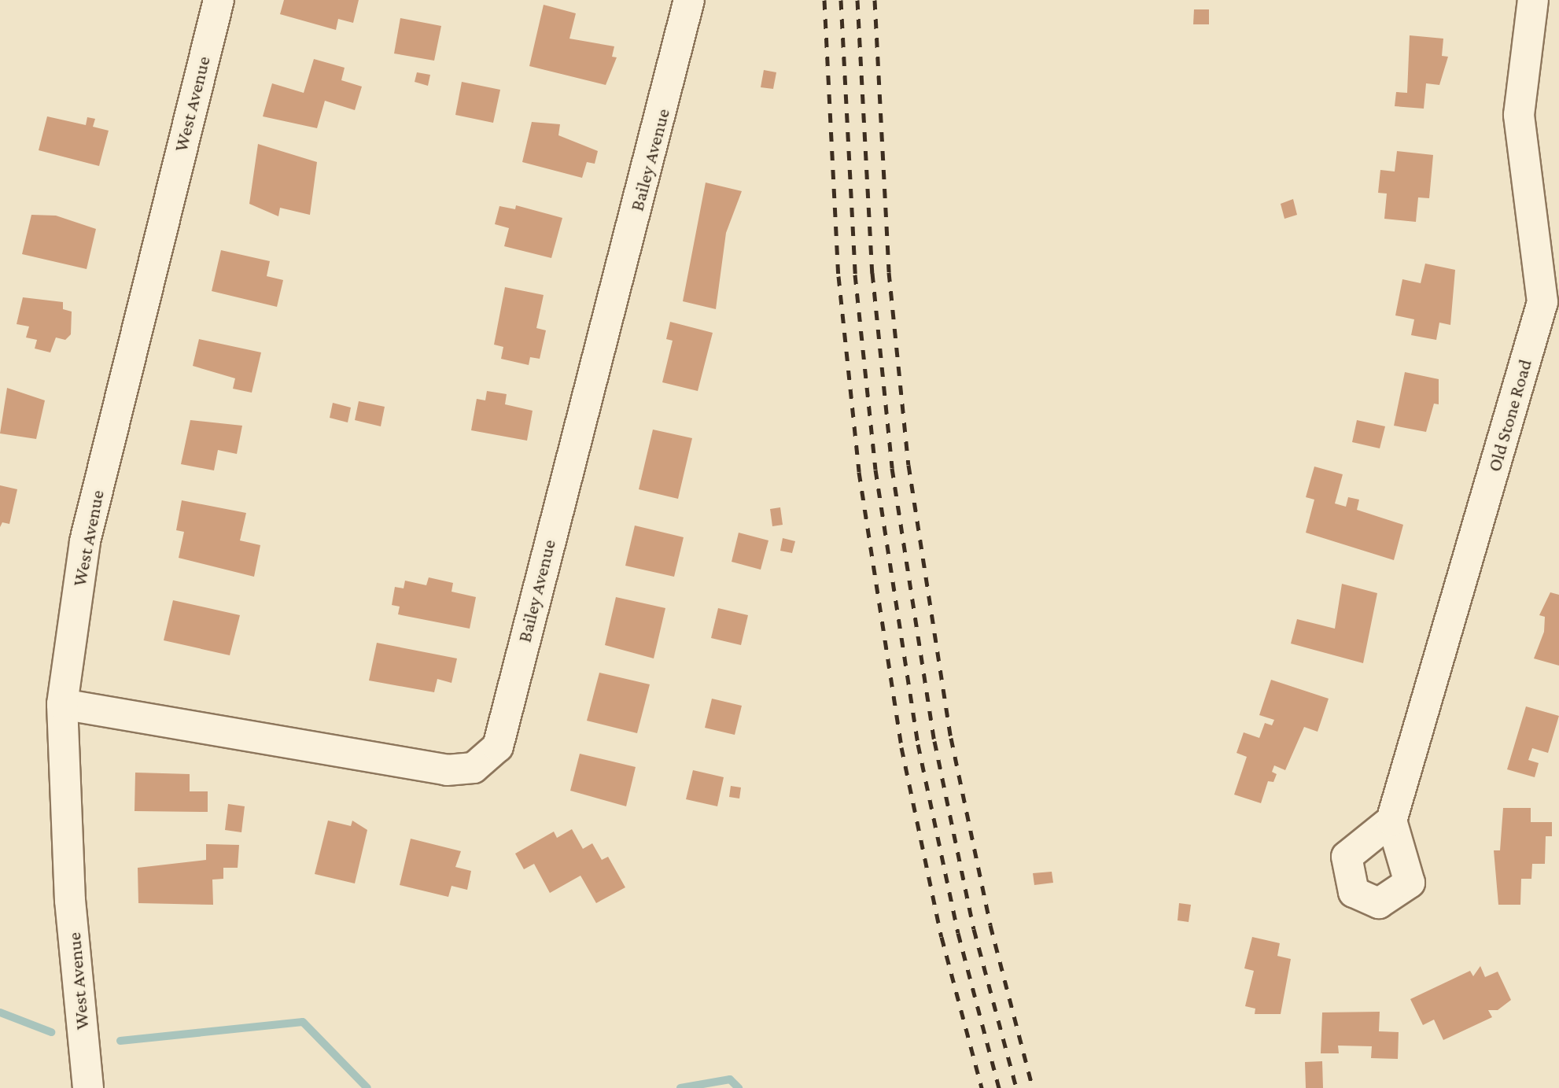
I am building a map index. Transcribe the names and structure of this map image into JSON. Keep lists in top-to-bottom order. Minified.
{"streets":{"street":["West Avenue","Bailey Avenue","Old Stone Road"]},"crossings":[["West Avenue","Bailey Avenue"]]}
